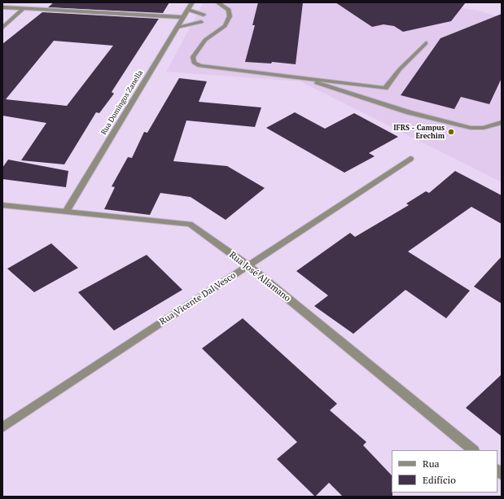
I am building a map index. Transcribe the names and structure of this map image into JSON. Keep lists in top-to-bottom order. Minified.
{"streets":{"street":["Rua Domingos Zanella","Rua José Allamano","Rua Vicente Dal Vesco"]},"crossings":[["Rua Domingos Zanella","Rua José Allamano"],["Rua José Allamano","Rua Vicente Dal Vesco"]],"places":["IFRS - Campus Erechim"],"legend":["Rua","Edifício"]}
